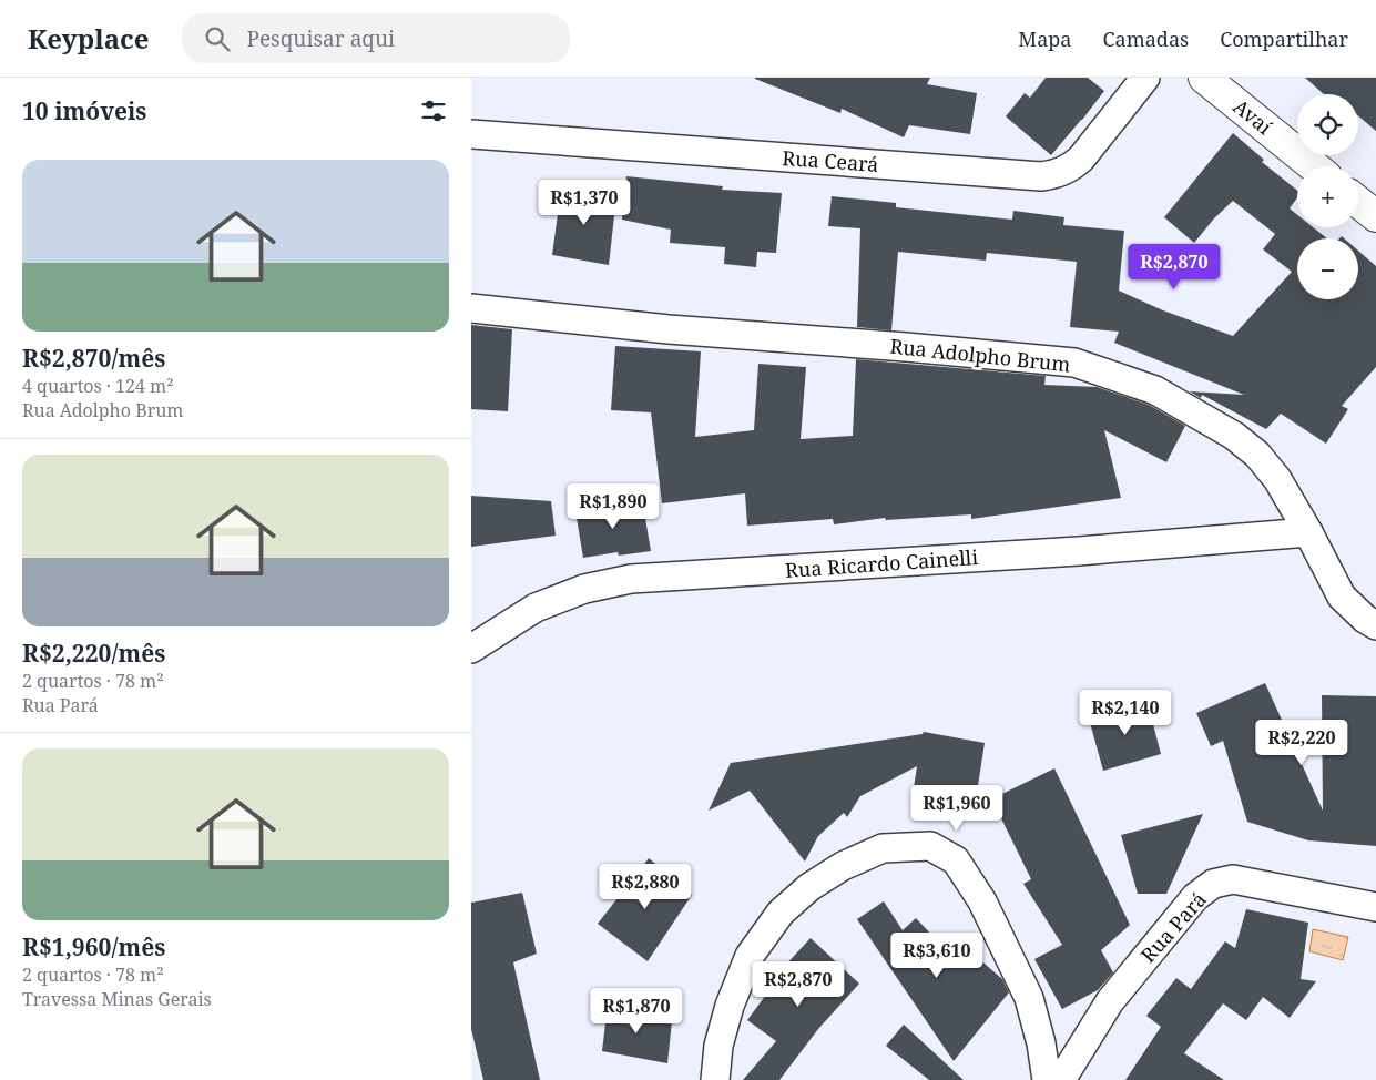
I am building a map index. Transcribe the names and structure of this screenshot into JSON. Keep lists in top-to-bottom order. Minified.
{"streets":{"street":["Avaí","Rua Ceará","Rua Adolpho Brum","Rua Ricardo Cainelli","Rua Pará"]},"crossings":[["Rua Adolpho Brum","Rua Ricardo Cainelli"]],"page":{"header":"Keyplace","search":"Pesquisar aqui","nav":["Mapa","Camadas","Compartilhar"],"heading":"10 imóveis","map_buttons":["+","−"],"list":[{"name":"R$2,870/mês","note":"4 quartos · 124 m² · Rua Adolpho Brum"},{"name":"R$2,220/mês","note":"2 quartos · 78 m² · Rua Pará"},{"name":"R$1,960/mês","note":"2 quartos · 78 m² · Travessa Minas Gerais"}],"price":["R$1,370","R$2,870","R$1,890","R$2,140","R$2,220","R$1,960","R$2,880","R$3,610","R$2,870","R$1,870"]}}
